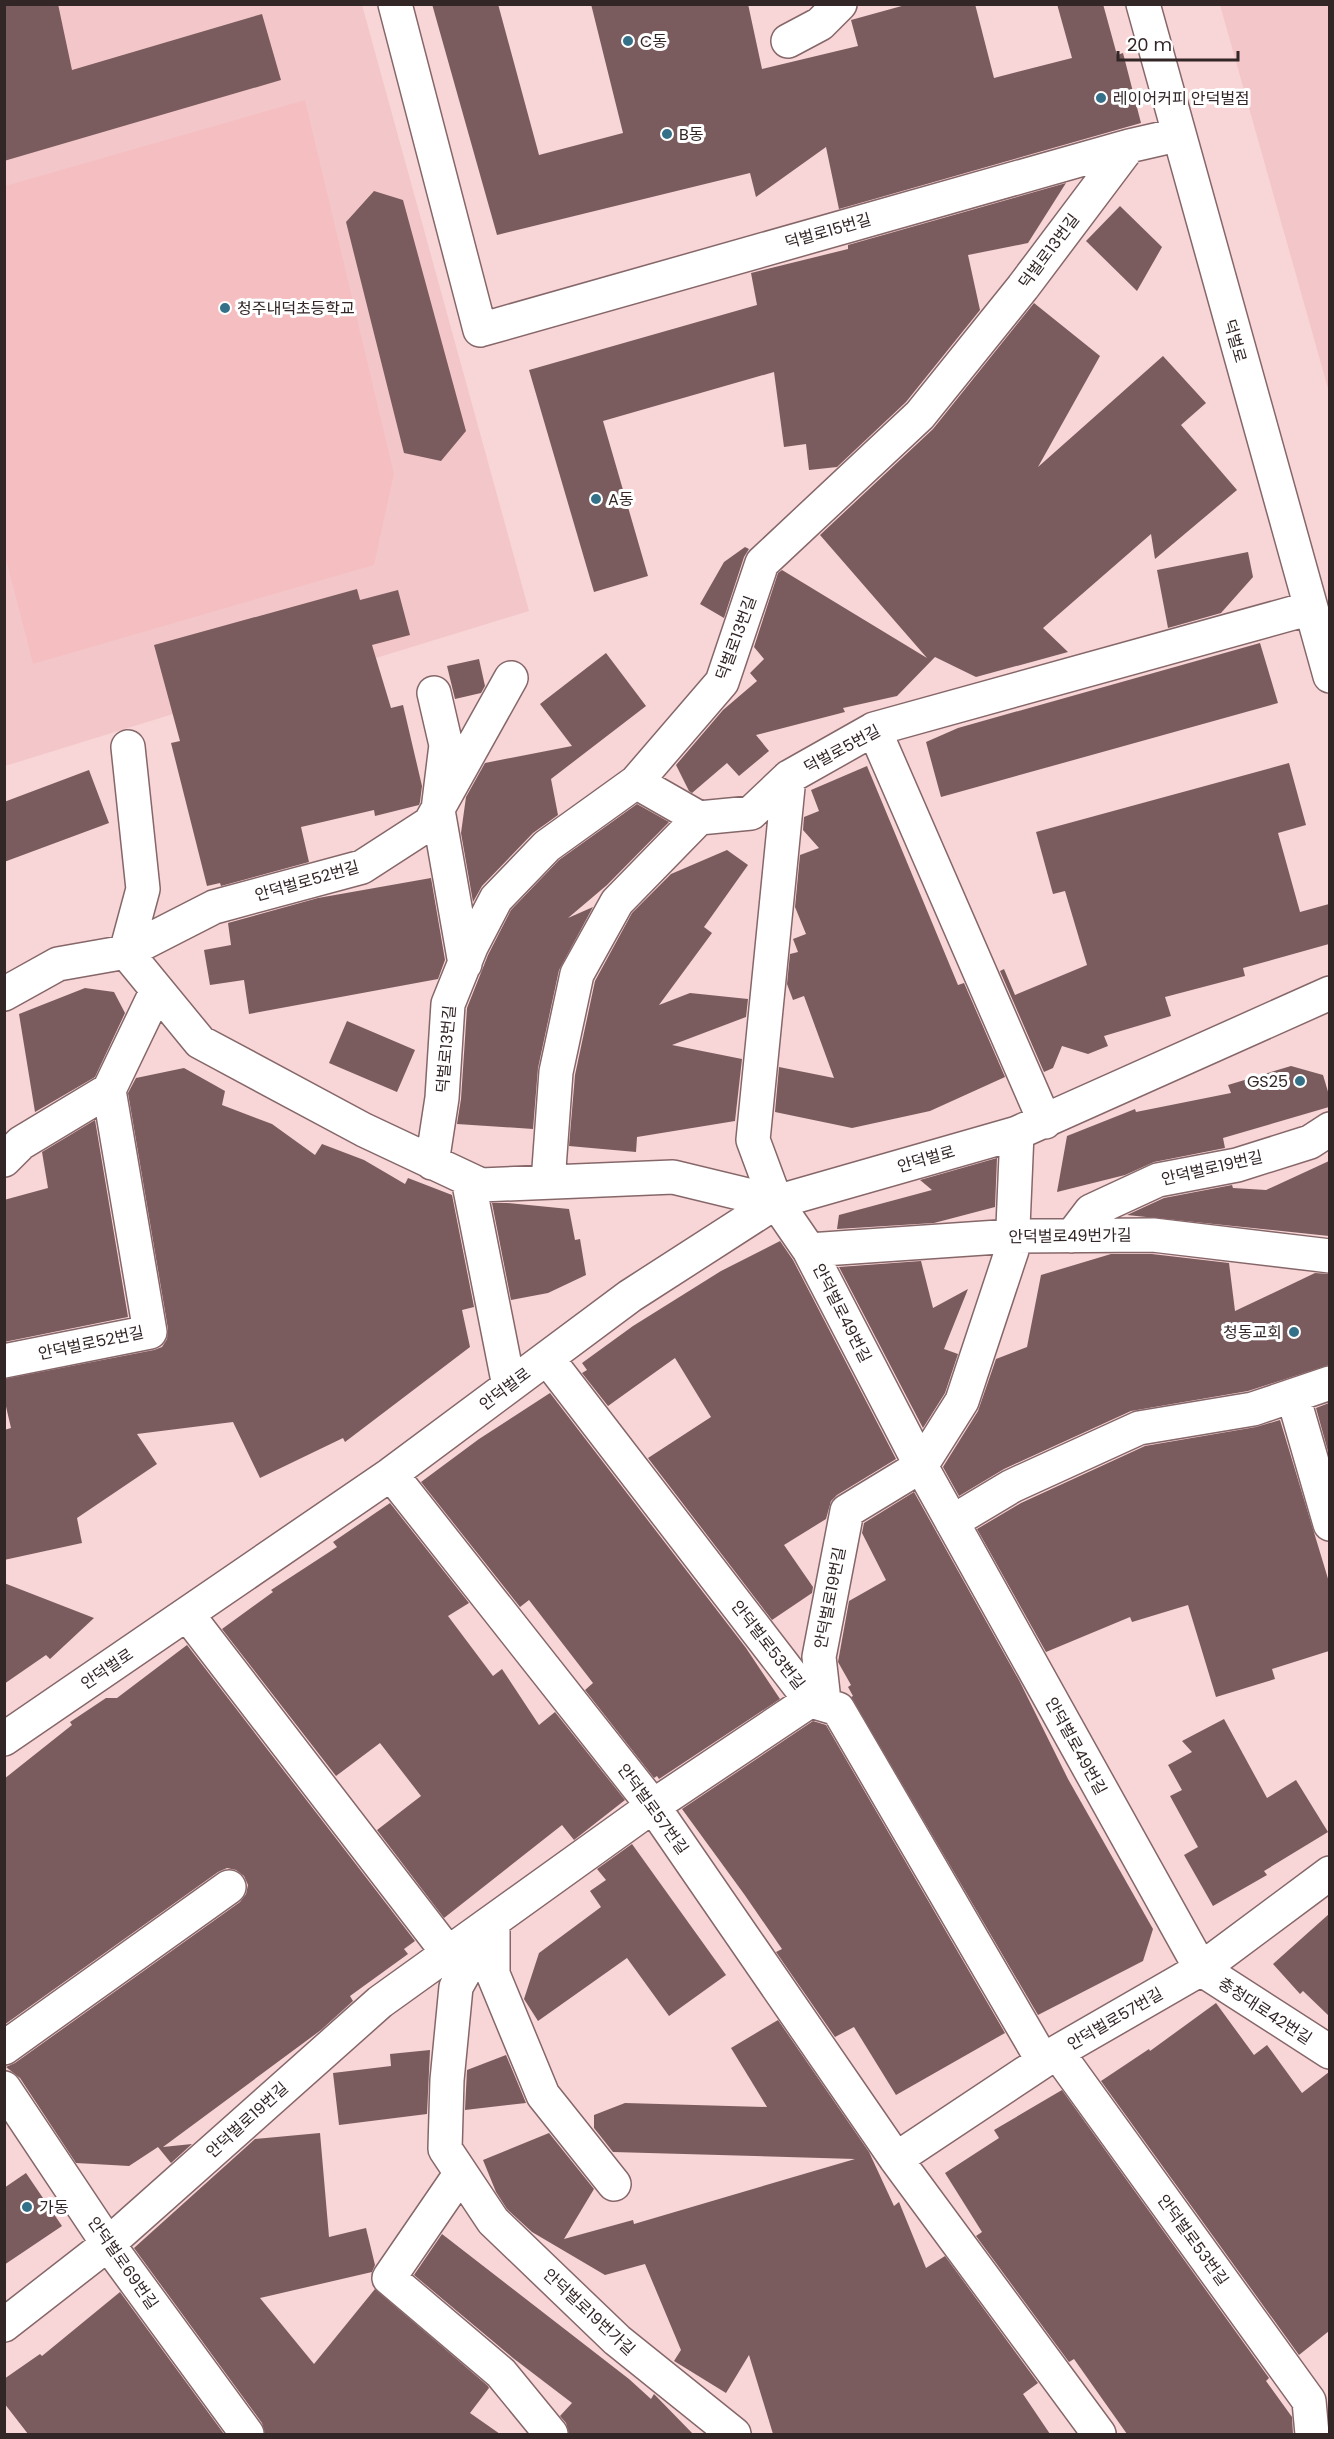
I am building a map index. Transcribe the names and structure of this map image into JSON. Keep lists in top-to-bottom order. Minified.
{"streets":{"street":["덕벌로15번길","덕벌로13번길","덕벌로","덕벌로5번길","안덕벌로52번길","안덕벌로","안덕벌로19번길","안덕벌로49번가길","안덕벌로49번길","안덕벌로53번길","안덕벌로57번길","충청대로42번길","안덕벌로69번길","안덕벌로19번가길"]},"crossings":[["덕벌로15번길","덕벌로13번길"],["덕벌로15번길","덕벌로"],["덕벌로","덕벌로5번길"],["덕벌로5번길","안덕벌로"],["덕벌로5번길","안덕벌로49번길"],["안덕벌로","안덕벌로19번길"],["안덕벌로","안덕벌로49번길"],["안덕벌로","안덕벌로53번길"],["안덕벌로","안덕벌로57번길"],["안덕벌로19번길","안덕벌로49번가길"],["안덕벌로19번길","안덕벌로49번길"],["안덕벌로19번길","안덕벌로53번길"],["안덕벌로19번길","안덕벌로57번길"],["안덕벌로19번길","안덕벌로69번길"],["안덕벌로19번길","안덕벌로19번가길"],["안덕벌로49번가길","안덕벌로49번길"],["안덕벌로49번길","안덕벌로57번길"],["안덕벌로49번길","충청대로42번길"],["안덕벌로53번길","안덕벌로57번길"],["안덕벌로57번길","충청대로42번길"]],"places":["C동","레이어커피 안덕벌점","B동","청주내덕초등학교","A동","GS25","청동교회","가동"],"scale_bar":"20 m"}
